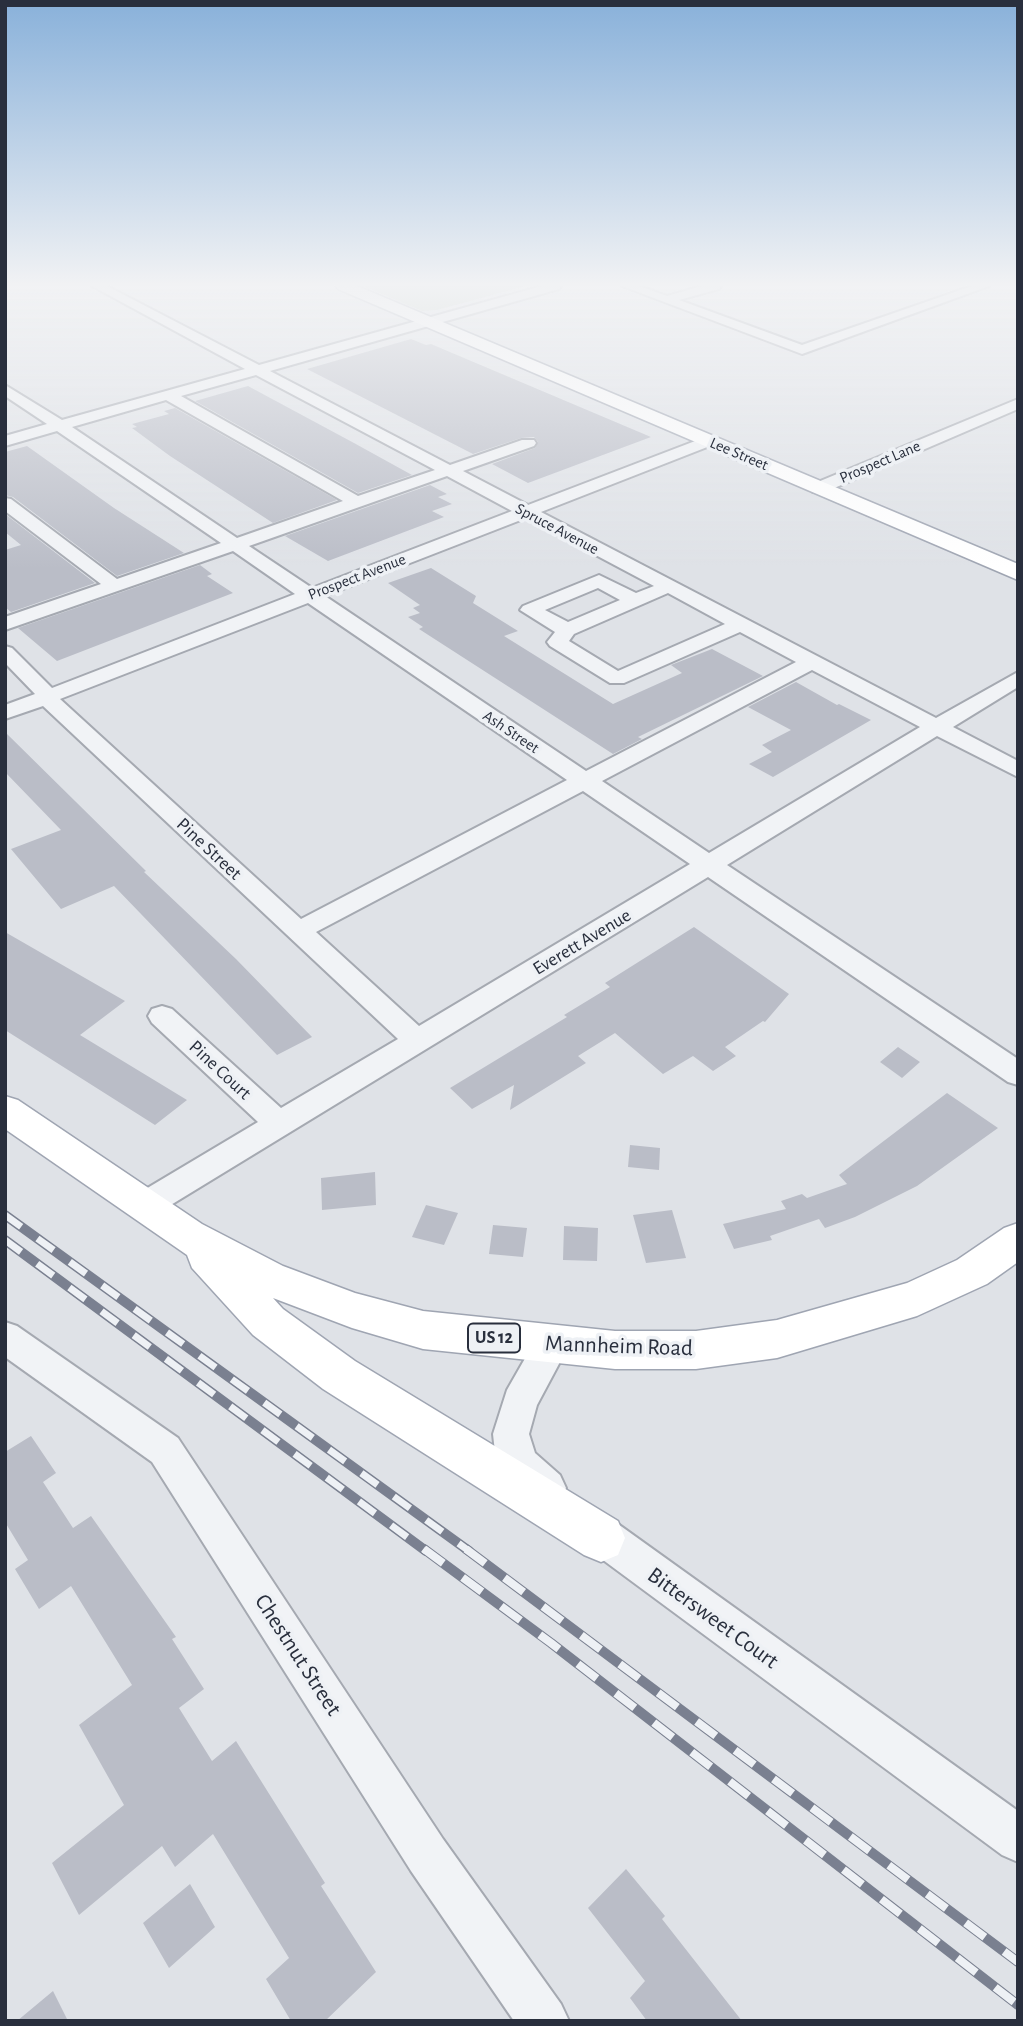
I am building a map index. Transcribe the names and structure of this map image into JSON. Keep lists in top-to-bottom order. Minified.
{"streets":{"main road":["Lee Street","US 12","Mannheim Road"],"street":["Prospect Lane","Spruce Avenue","Prospect Avenue","Ash Street","Pine Street","Everett Avenue","Pine Court","Bittersweet Court","Chestnut Street"]},"crossings":[["Lee Street","Prospect Lane"],["Lee Street","Prospect Avenue"],["Spruce Avenue","Prospect Avenue"],["Spruce Avenue","Everett Avenue"],["Prospect Avenue","Ash Street"],["Prospect Avenue","Pine Street"],["Ash Street","Everett Avenue"],["Pine Street","Everett Avenue"],["Everett Avenue","Pine Court"],["Everett Avenue","Mannheim Road"],["Mannheim Road","Bittersweet Court"]]}
